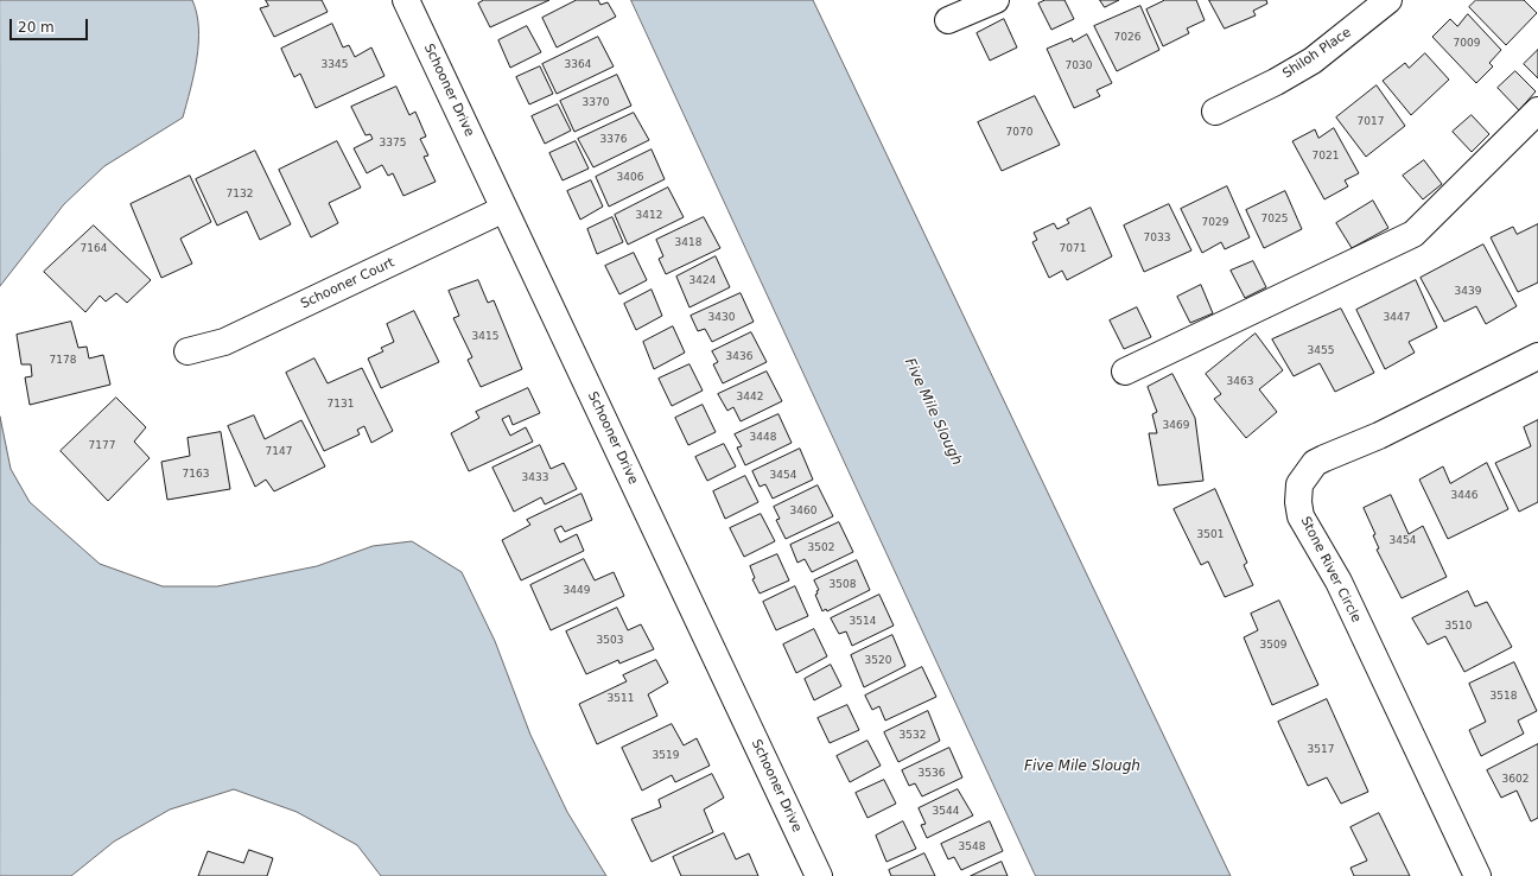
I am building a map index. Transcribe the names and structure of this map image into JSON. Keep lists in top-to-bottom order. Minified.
{"streets":{"street":["Shiloh Place","Schooner Drive","Schooner Court","Stone River Circle"]},"crossings":[["Schooner Drive","Schooner Court"]],"water":["Five Mile Slough"],"house_numbers":["7026","7009","3345","3364","7030","3370","7017","7070","3376","3375","7021","3406","7132","3412","7025","7029","7033","3418","7164","7071","3424","3439","3430","3447","3415","3455","3436","7178","3463","3442","7131","3469","3448","7177","7147","7163","3454","3433","3446","3460","3501","3454","3502","3508","3449","3514","3510","3503","3509","3520","3518","3511","3532","3517","3519","3536","3602","3544","3548"],"scale_bar":"20 m"}
